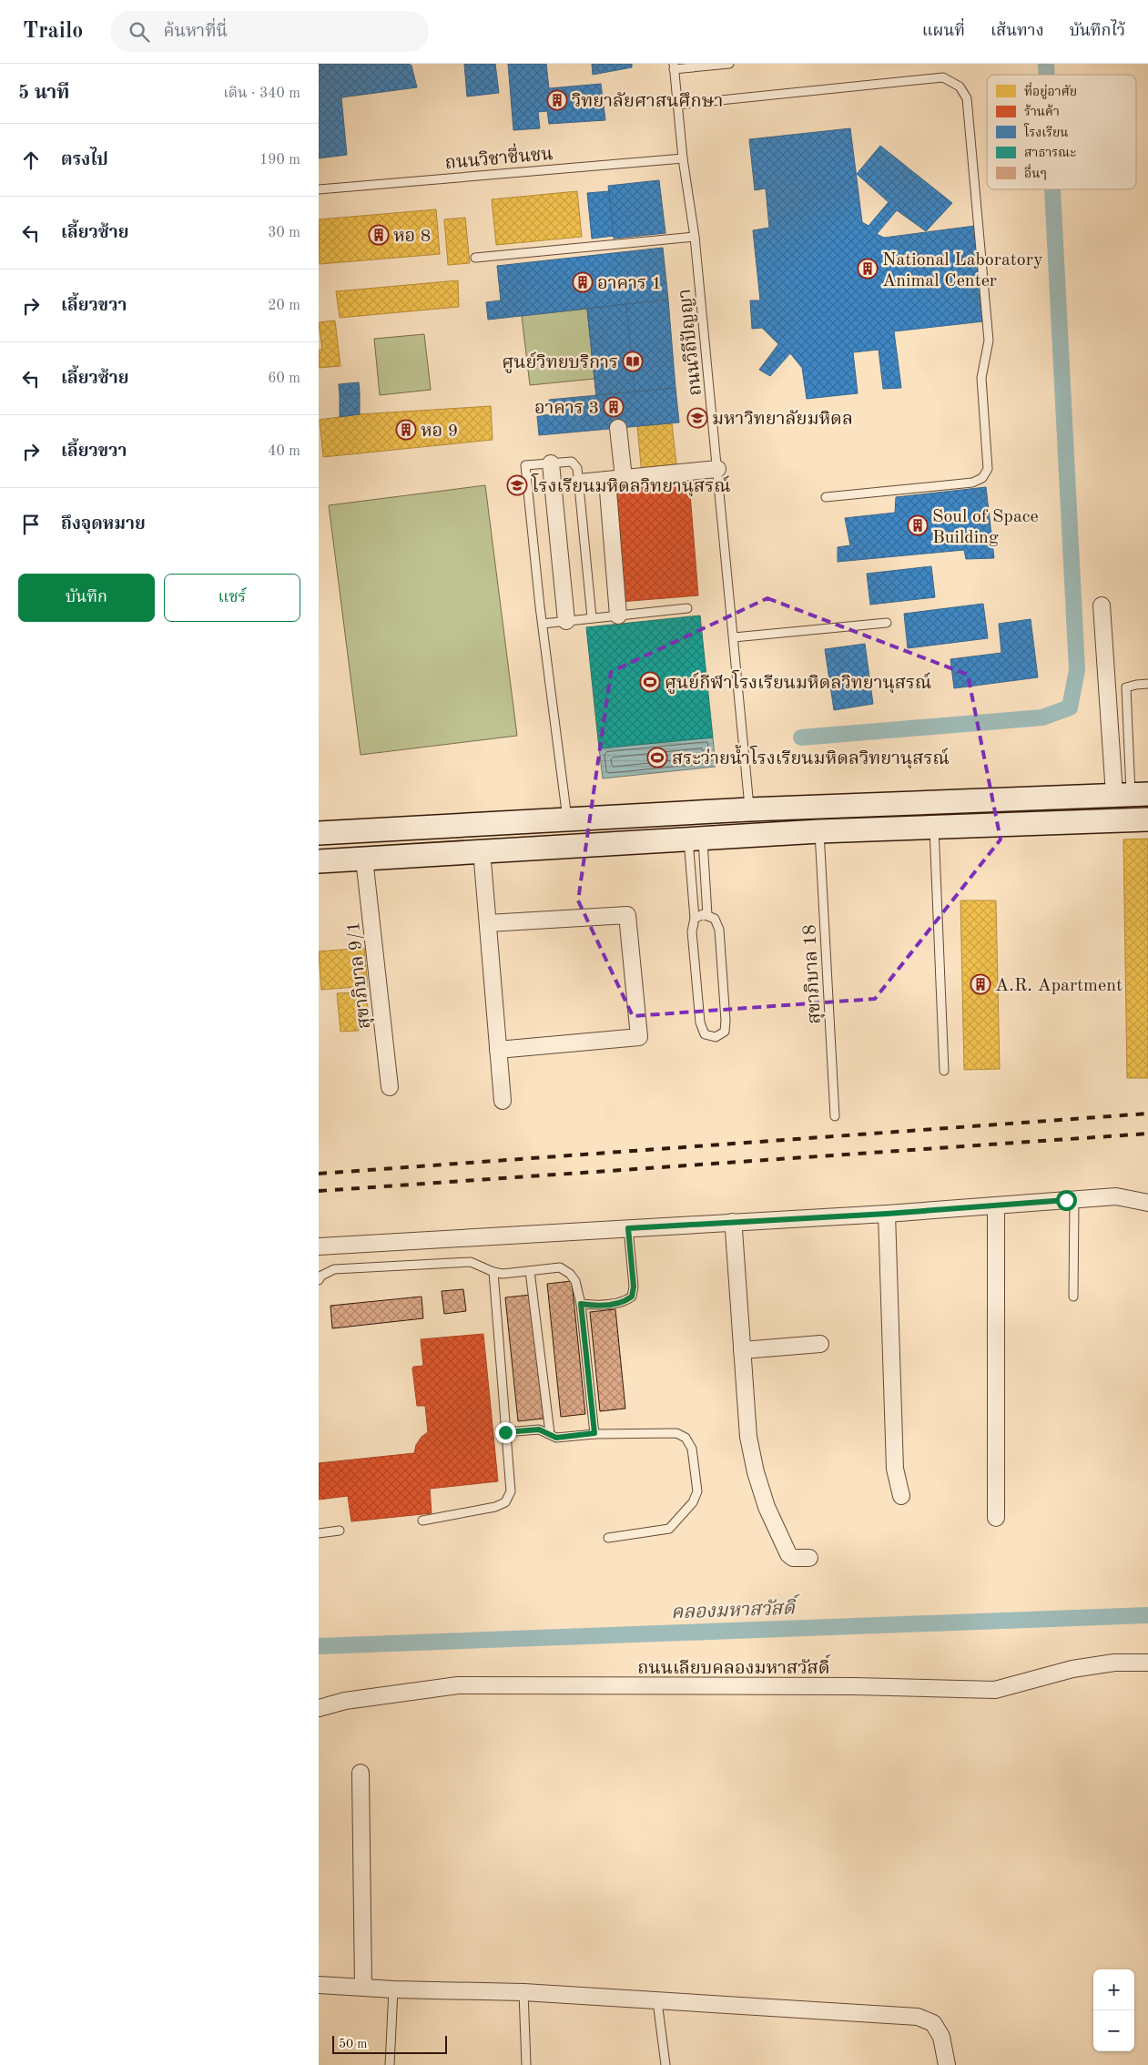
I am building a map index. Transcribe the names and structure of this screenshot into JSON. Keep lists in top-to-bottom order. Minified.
{"streets":{"street":["สุขาภิบาล 9/1","ถนนเลียบคลองมหาสวัสดิ์"],"lane":["ถนนวิชาชื่นชน","ถนนวิถีปัญญา","สุขาภิบาล 18"]},"crossings":[["ถนนวิชาชื่นชน","ถนนวิถีปัญญา"]],"water":["คลองมหาสวัสดิ์"],"places":{"building":["วิทยาลัยศาสนศึกษา","หอ 8","National Laboratory Animal Center","อาคาร 1","อาคาร 3","หอ 9","Soul of Space Building","A.R. Apartment"],"library":["ศูนย์วิทยบริการ"],"school or university":["มหาวิทยาลัยมหิดล","โรงเรียนมหิดลวิทยานุสรณ์"],"sports":["ศูนย์กีฬาโรงเรียนมหิดลวิทยานุสรณ์","สระว่ายน้ำโรงเรียนมหิดลวิทยานุสรณ์"]},"legend":["ที่อยู่อาศัย","ร้านค้า","โรงเรียน","สาธารณะ","อื่นๆ"],"scale_bar":"50 m","page":{"header":"Trailo","search":"ค้นหาที่นี่","nav":["แผนที่","เส้นทาง","บันทึกไว้"],"heading":["5 นาที","เดิน · 340 m"],"list":[["ตรงไป","190 m"],["เลี้ยวซ้าย","30 m"],["เลี้ยวขวา","20 m"],["เลี้ยวซ้าย","60 m"],["เลี้ยวขวา","40 m"],"ถึงจุดหมาย"],"buttons":["บันทึก","แชร์"],"map_buttons":["+","−"],"scale":"50 m"}}
